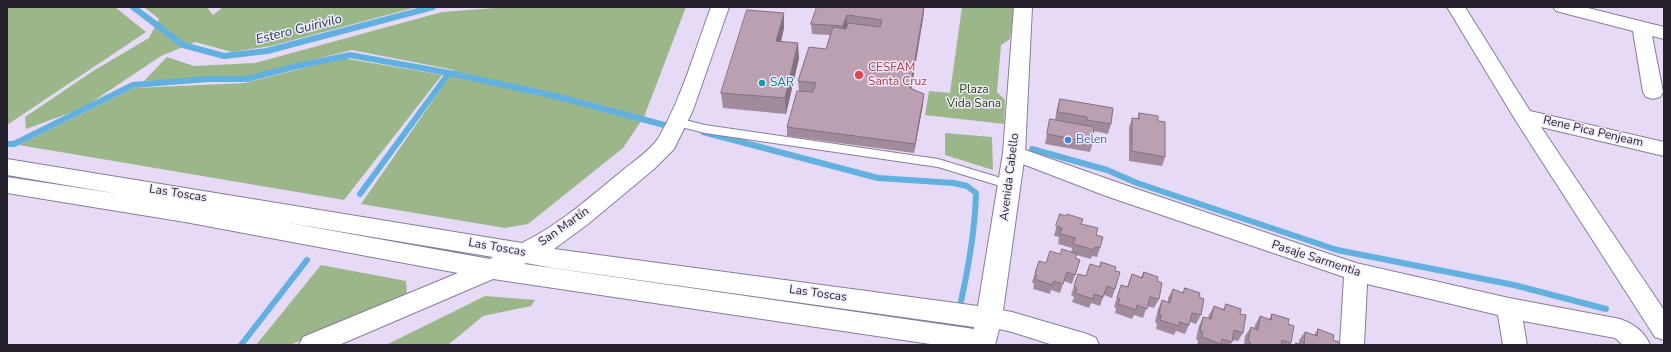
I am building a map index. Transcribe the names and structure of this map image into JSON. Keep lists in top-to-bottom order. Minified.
{"streets":{"street":["Rene Pica Penjeam","Avenida Cabello","Las Toscas","San Martín","Pasaje Sarmentia"]},"crossings":[["Avenida Cabello","Las Toscas"],["Avenida Cabello","Pasaje Sarmentia"],["Las Toscas","San Martín"]],"water":["Estero Guirivilo"],"parks":["Plaza Vida Sana"],"places":["CESFAM Santa Cruz","SAR","Belen"]}
